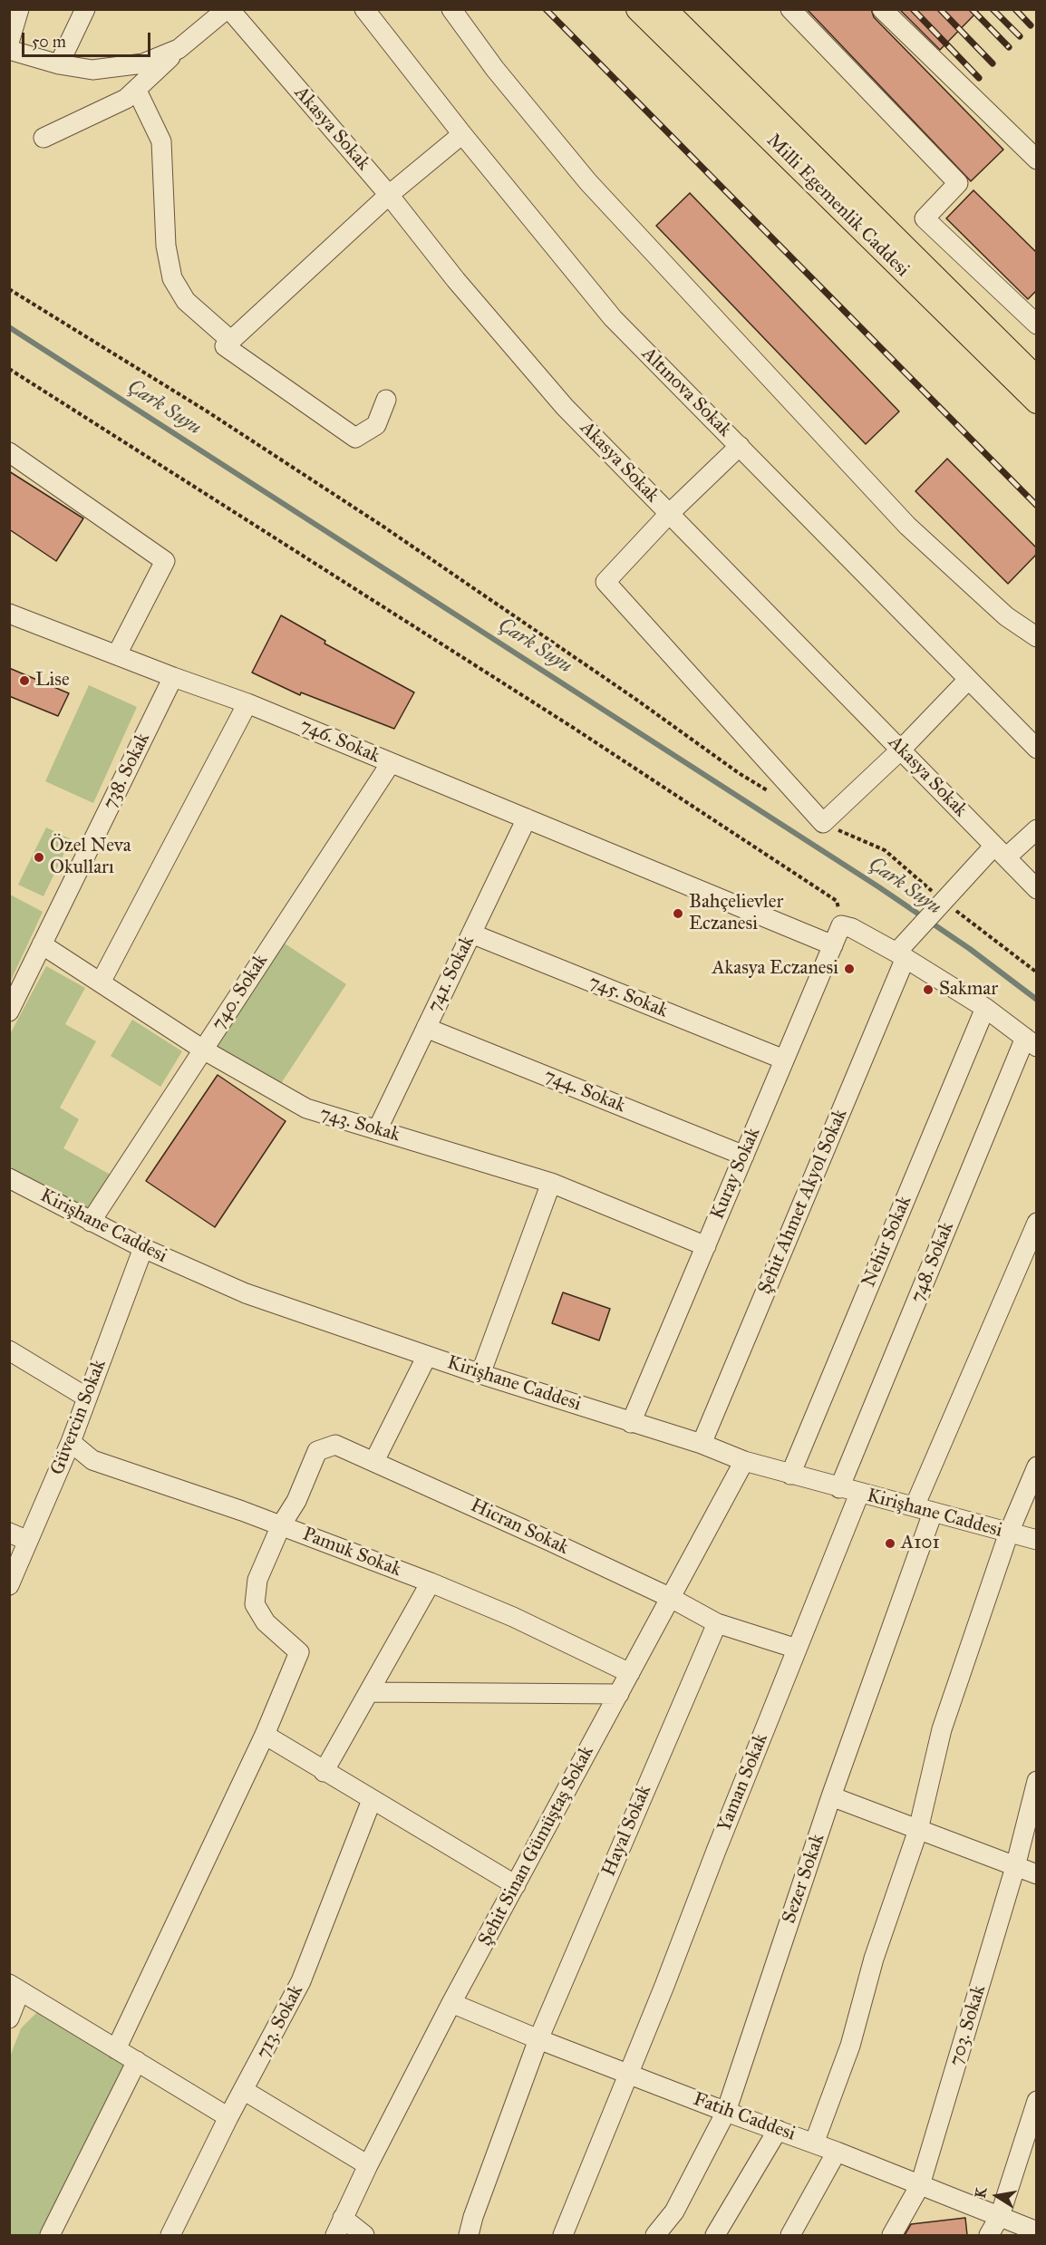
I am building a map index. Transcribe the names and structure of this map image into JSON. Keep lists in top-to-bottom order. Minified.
{"streets":{"main road":["Milli Egemenlik Caddesi"],"street":["Akasya Sokak","Altınova Sokak","746. Sokak","738. Sokak","741. Sokak","740. Sokak","745. Sokak","744. Sokak","743. Sokak","Kuray Sokak","Şehit Ahmet Akyol Sokak","Kirişhane Caddesi","Nehir Sokak","748. Sokak","Güvercin Sokak","Hicran Sokak","Pamuk Sokak","Yaman Sokak","Hayal Sokak","Şehit Sinan Gümüştaş Sokak","Sezer Sokak","713. Sokak","703. Sokak","Fatih Caddesi"]},"crossings":[["Akasya Sokak","Şehit Ahmet Akyol Sokak"],["746. Sokak","738. Sokak"],["746. Sokak","741. Sokak"],["746. Sokak","740. Sokak"],["746. Sokak","Kuray Sokak"],["738. Sokak","743. Sokak"],["741. Sokak","745. Sokak"],["741. Sokak","744. Sokak"],["741. Sokak","743. Sokak"],["740. Sokak","743. Sokak"],["740. Sokak","Kirişhane Caddesi"],["745. Sokak","Kuray Sokak"],["744. Sokak","Kuray Sokak"],["743. Sokak","Kuray Sokak"],["Kuray Sokak","Kirişhane Caddesi"],["Şehit Ahmet Akyol Sokak","Kirişhane Caddesi"],["Kirişhane Caddesi","Nehir Sokak"],["Kirişhane Caddesi","748. Sokak"],["Kirişhane Caddesi","Güvercin Sokak"],["Kirişhane Caddesi","Yaman Sokak"],["Kirişhane Caddesi","Şehit Sinan Gümüştaş Sokak"],["Kirişhane Caddesi","Sezer Sokak"],["Güvercin Sokak","Pamuk Sokak"],["Hicran Sokak","Pamuk Sokak"],["Hicran Sokak","Yaman Sokak"],["Hicran Sokak","Hayal Sokak"],["Hicran Sokak","Şehit Sinan Gümüştaş Sokak"],["Pamuk Sokak","Şehit Sinan Gümüştaş Sokak"],["Yaman Sokak","Fatih Caddesi"],["Hayal Sokak","Fatih Caddesi"],["Şehit Sinan Gümüştaş Sokak","Fatih Caddesi"],["Sezer Sokak","Fatih Caddesi"],["703. Sokak","Fatih Caddesi"]],"water":["Çark Suyu"],"places":["Lise","Özel Neva Okulları","Bahçelievler Eczanesi","Akasya Eczanesi","Sakmar","A101"],"scale_bar":"50 m","north":"left"}
